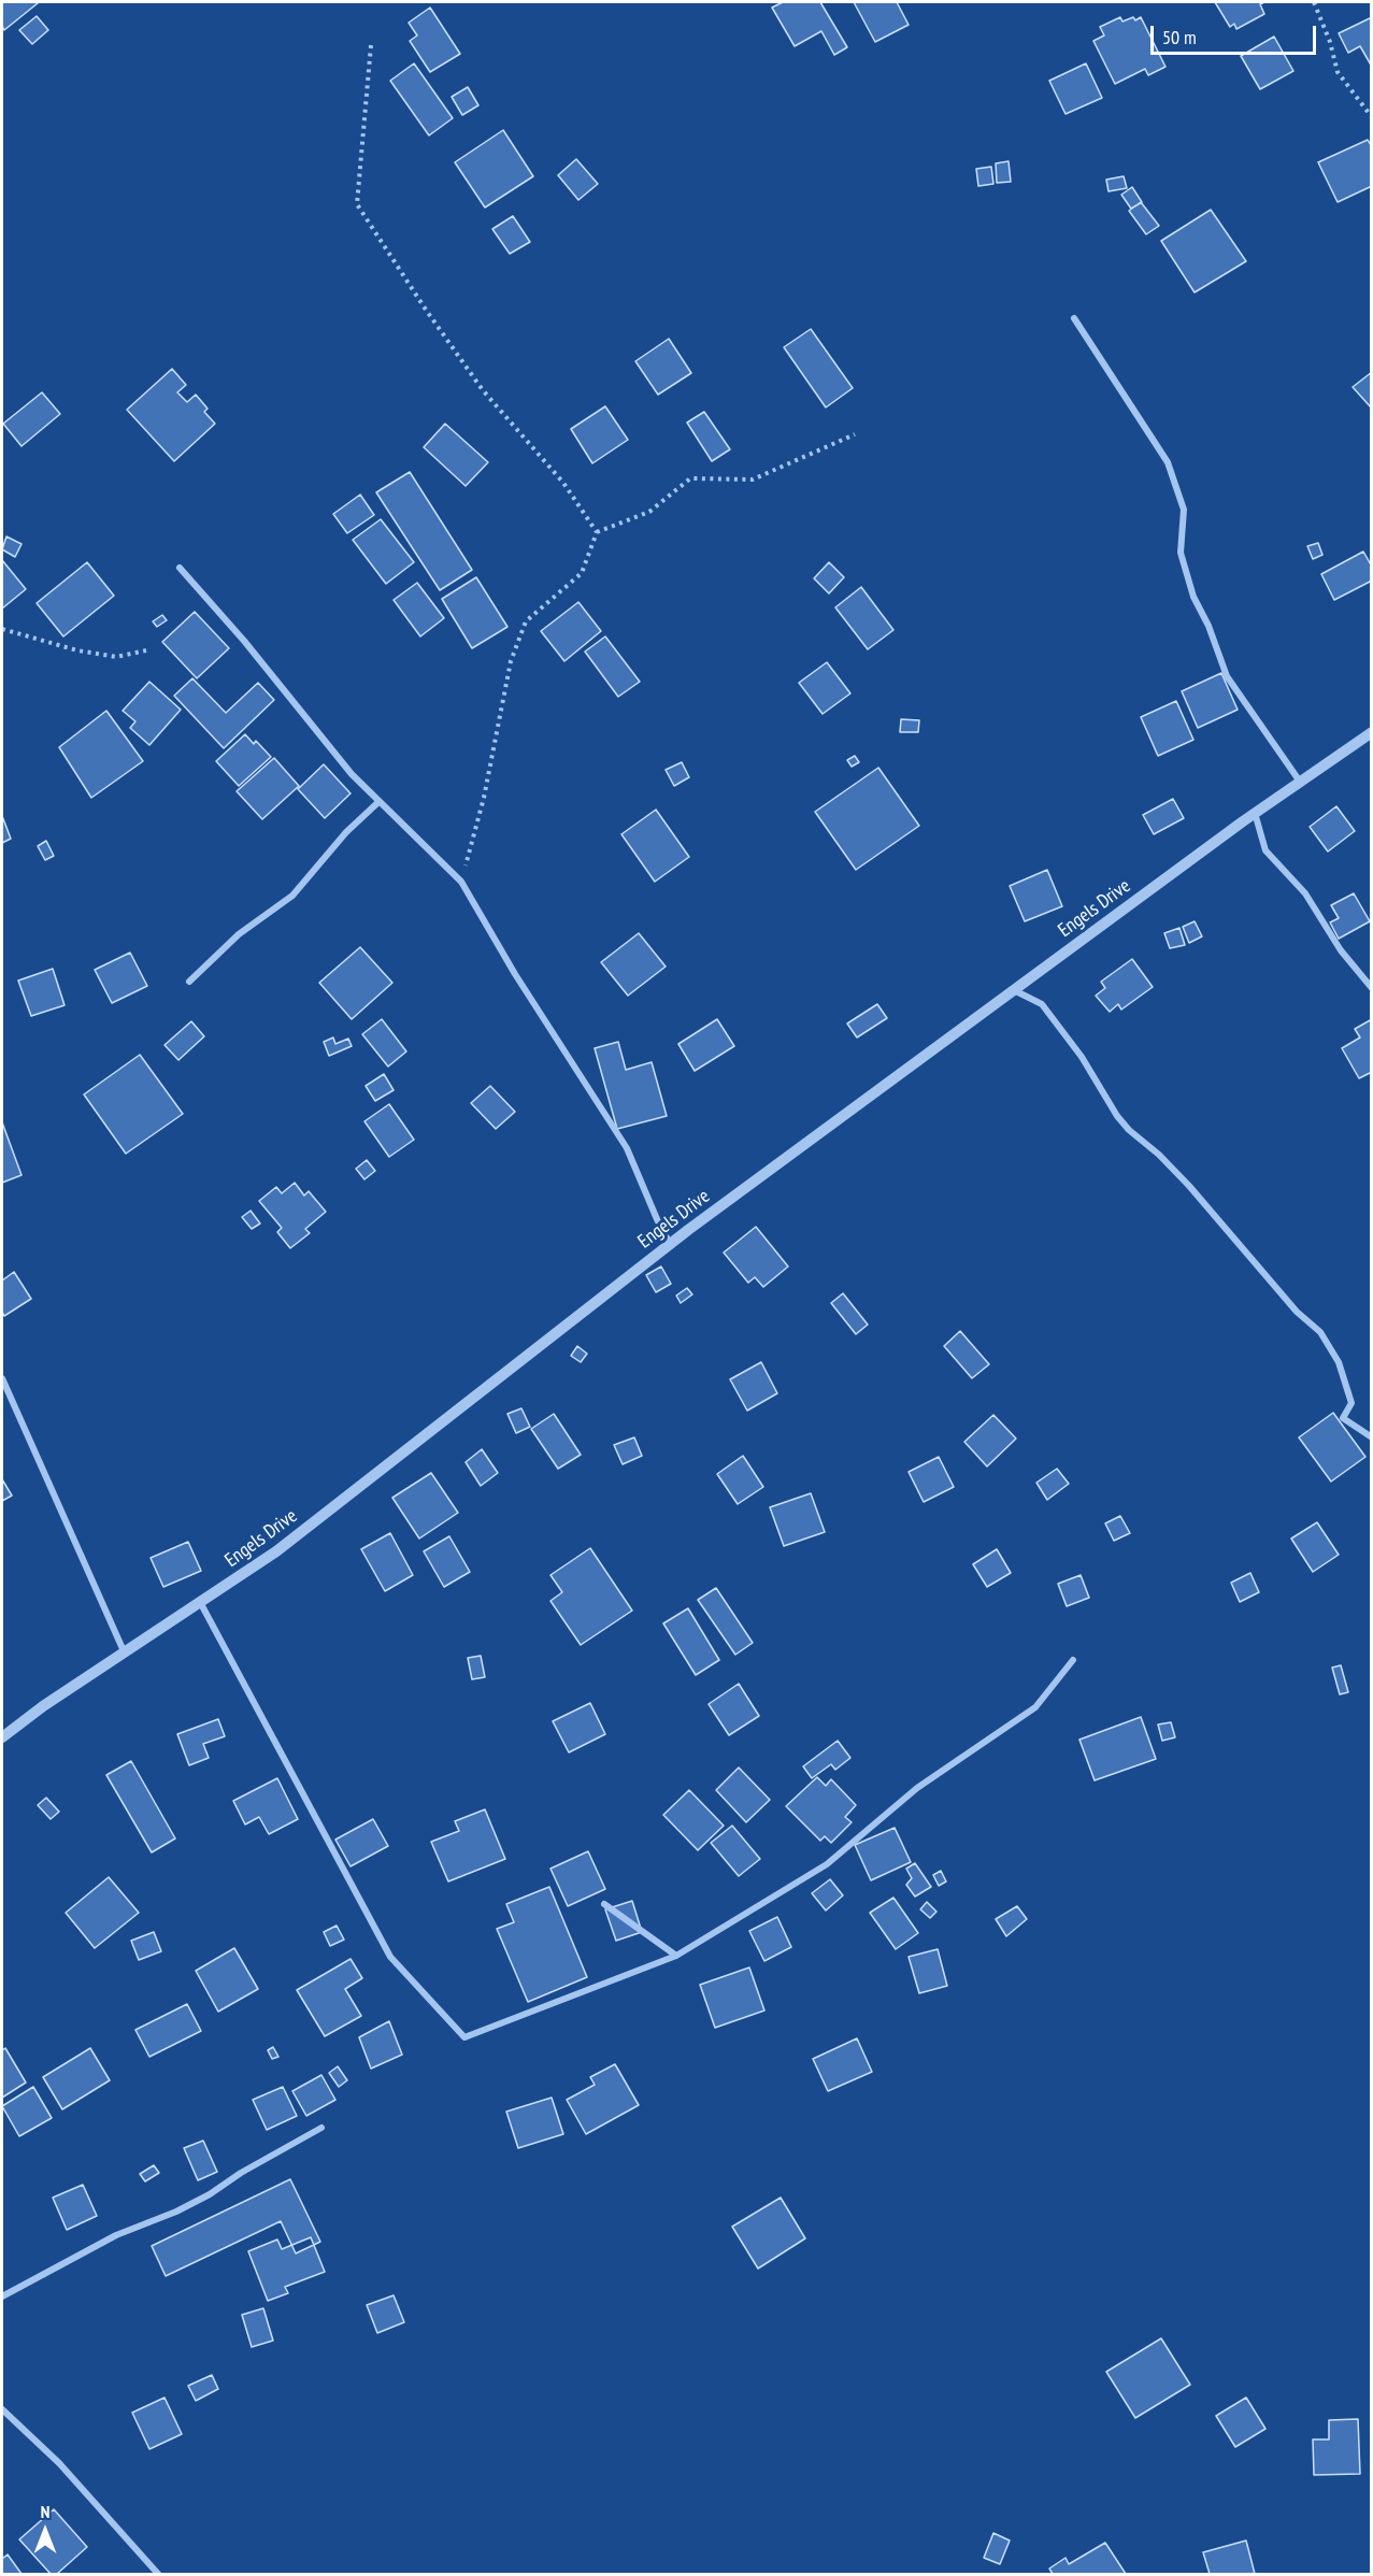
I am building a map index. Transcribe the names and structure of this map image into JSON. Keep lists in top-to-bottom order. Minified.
{"streets":{"street":["Engels Drive"]},"scale_bar":"50 m","north":"top"}
